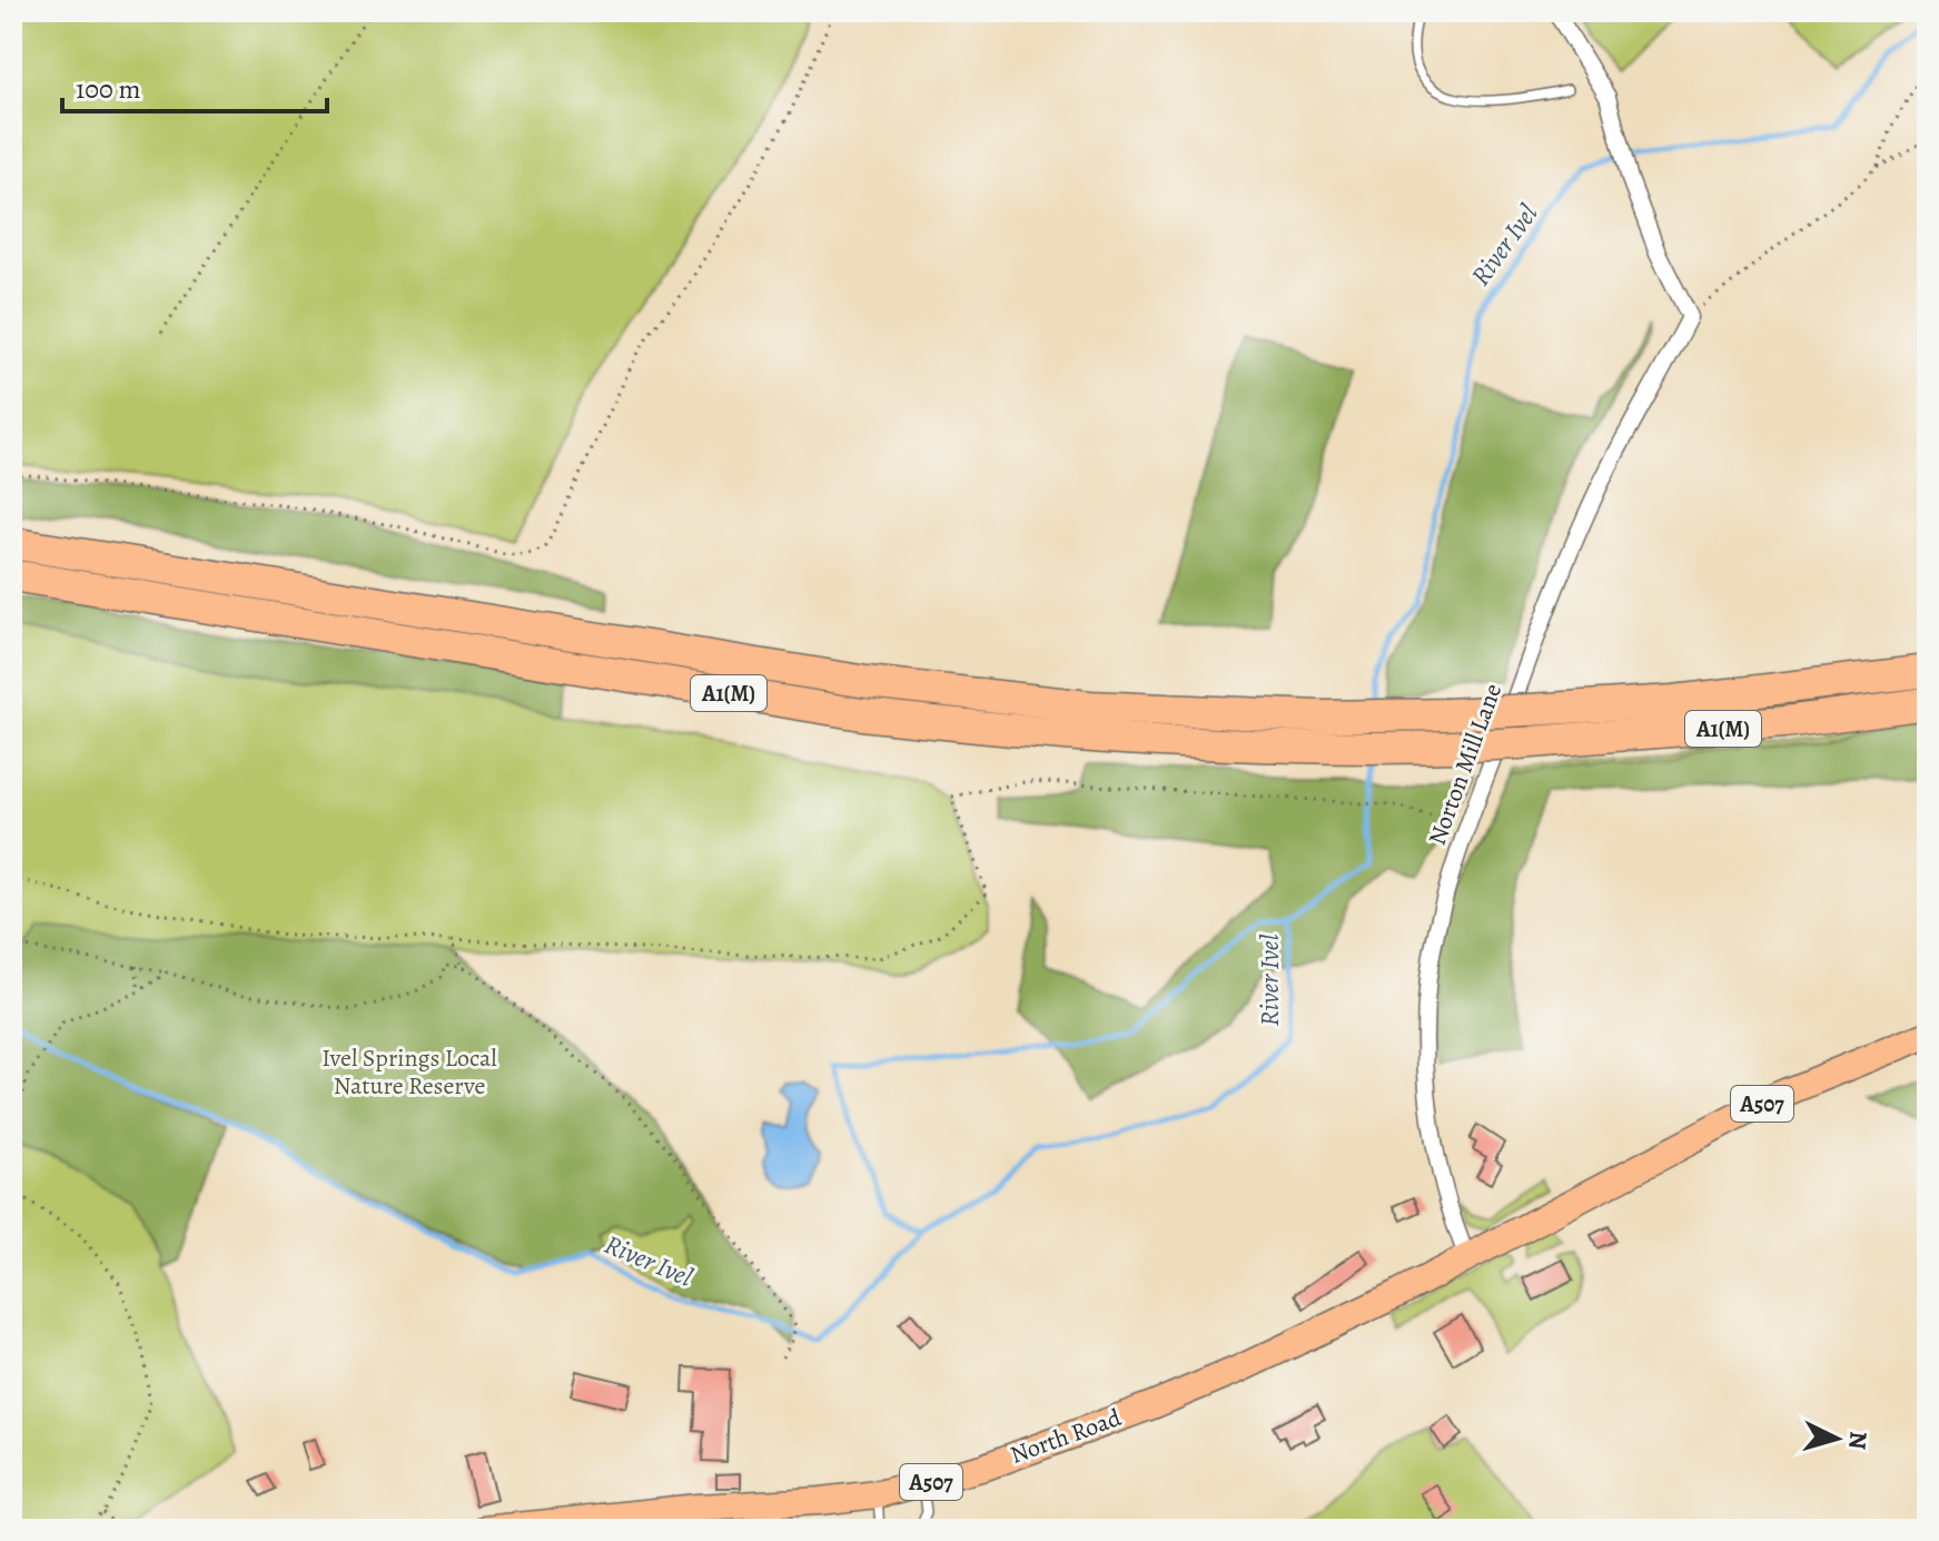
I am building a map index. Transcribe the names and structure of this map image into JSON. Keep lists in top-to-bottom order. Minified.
{"streets":{"highway":["A1(M)"],"main road":["A507","North Road"],"street":["Norton Mill Lane"]},"crossings":[["Norton Mill Lane","North Road"]],"water":["River Ivel"],"parks":["Ivel Springs Local Nature Reserve"],"scale_bar":"100 m","north":"right"}
